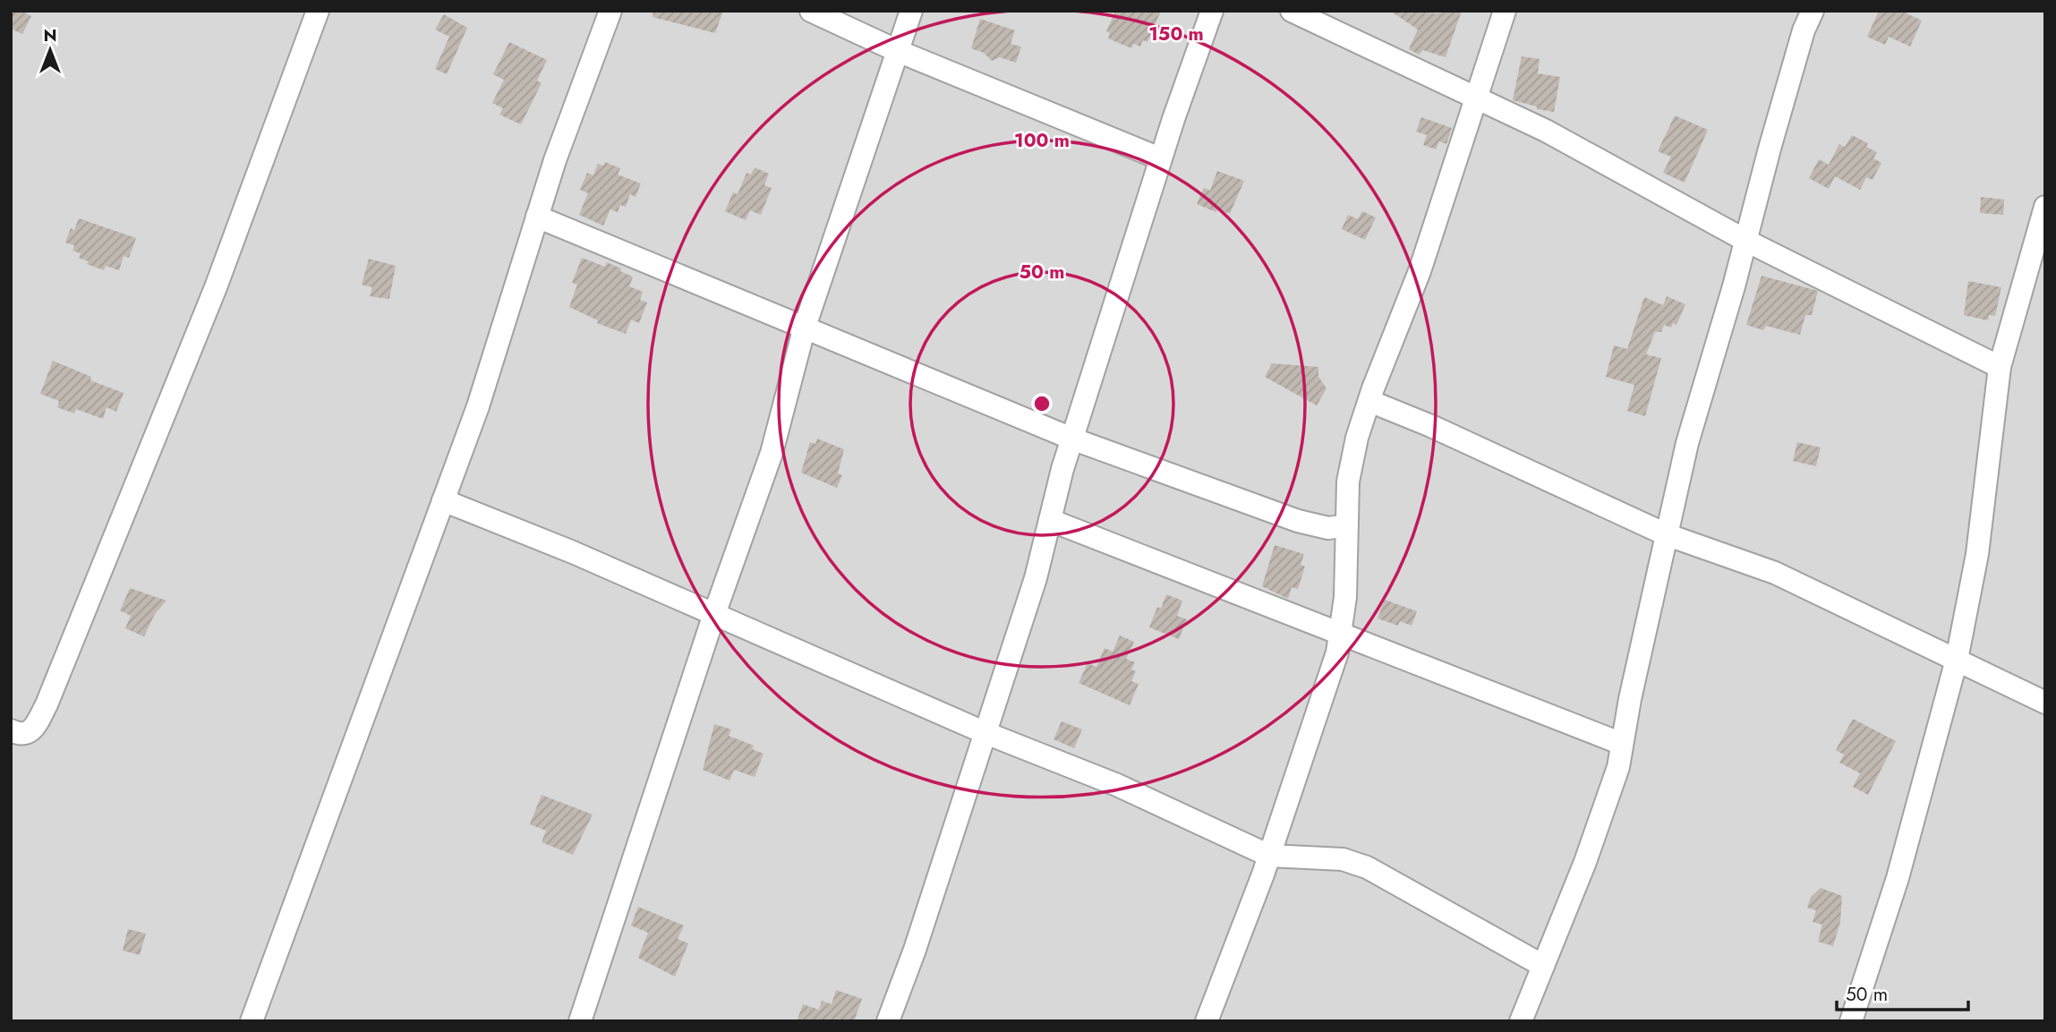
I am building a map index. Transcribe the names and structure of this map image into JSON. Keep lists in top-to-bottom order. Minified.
{"scale_bar":"50 m","north":"top","rings":["150 m","100 m","50 m"]}
